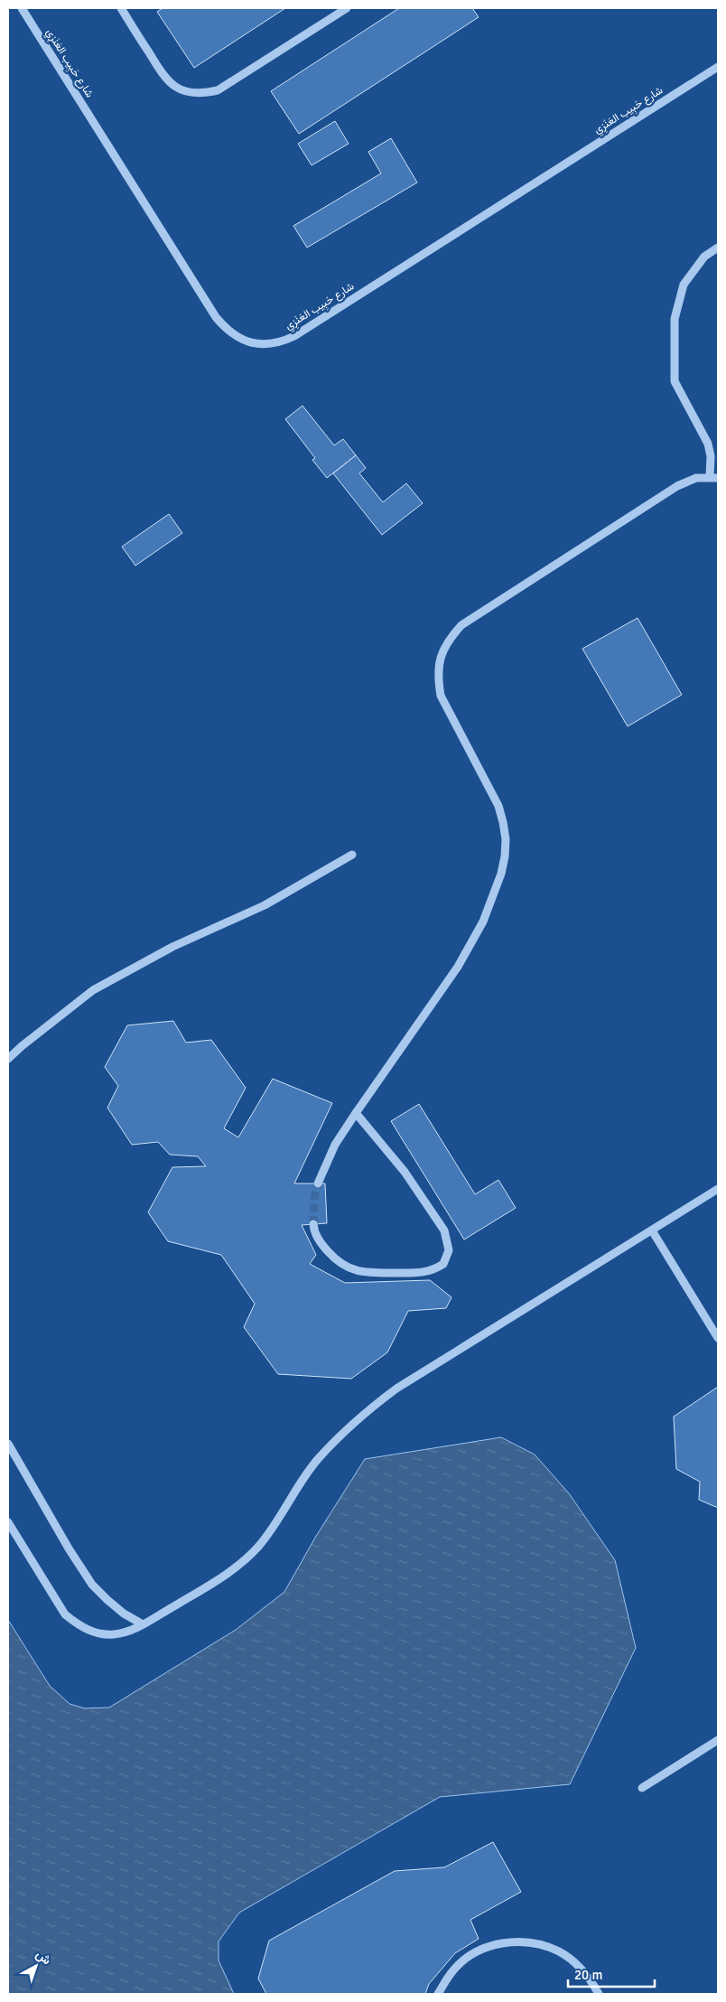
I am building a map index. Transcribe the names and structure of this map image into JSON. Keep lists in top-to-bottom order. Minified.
{"streets":{"street":["شارع حَبِيب العَنَزِي"]},"scale_bar":"20 m","north":"top right"}
